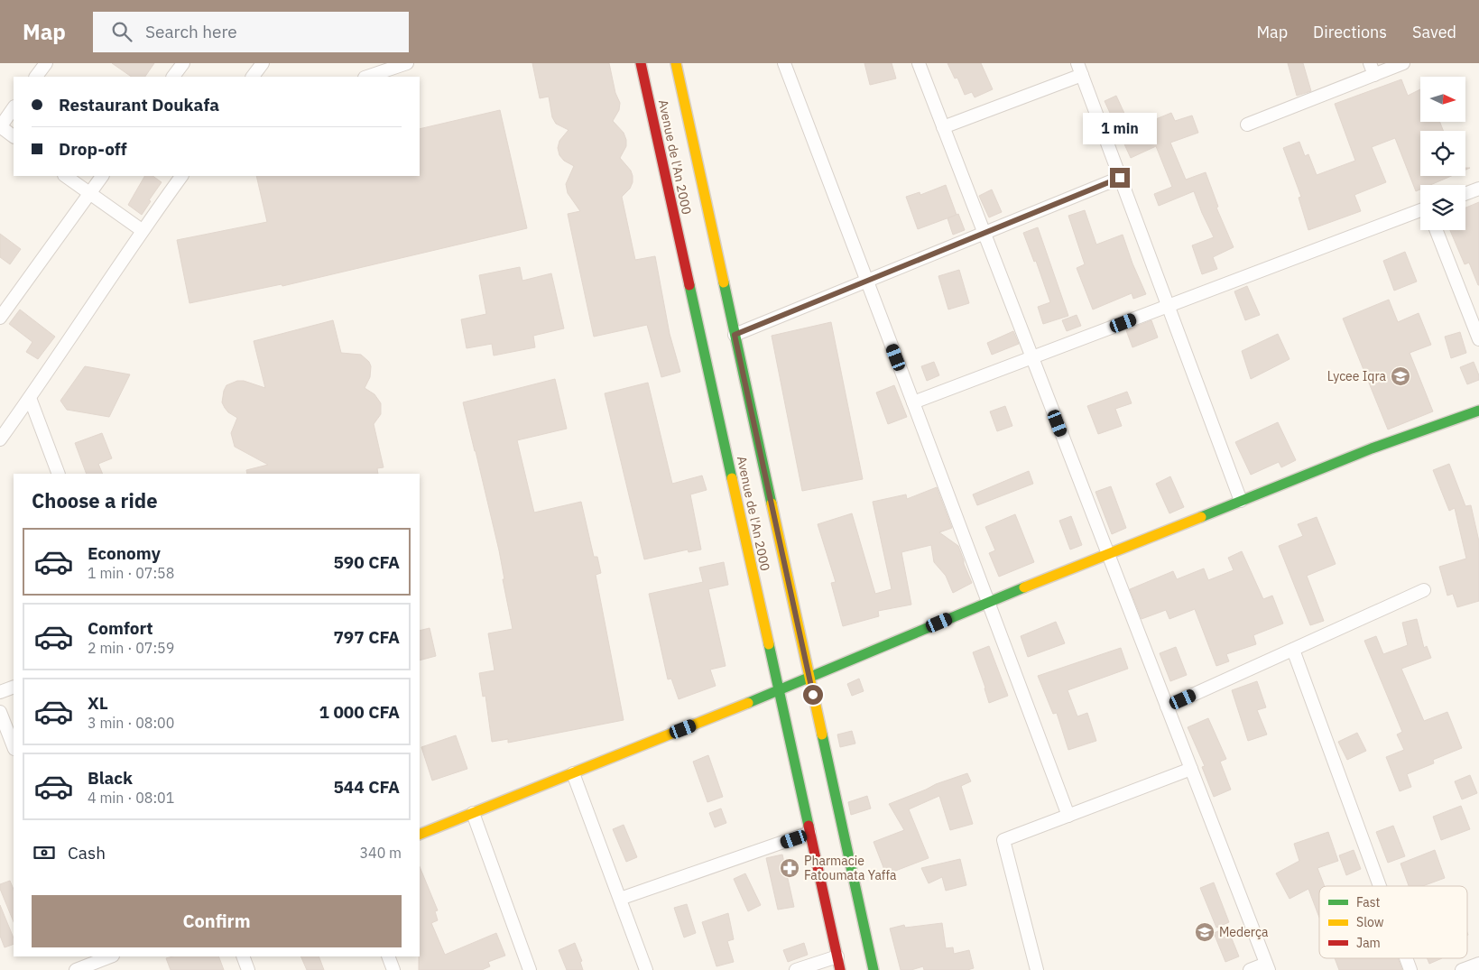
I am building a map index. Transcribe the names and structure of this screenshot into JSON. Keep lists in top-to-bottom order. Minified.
{"streets":{"main road":["Avenue de l'An 2000"]},"places":{"school or university":["Lycee Iqra","Mederça"],"pharmacy":["Pharmacie Fatoumata Yaffa"]},"legend":["Fast","Slow","Jam"],"north":"right","page":{"header":"Map","search":"Search here","nav":["Map","Directions","Saved"],"banner":["Restaurant Doukafa","Drop-off"],"bubble":"1 min","heading":"Choose a ride","list":[{"name":"Economy","note":"1 min · 07:58","value":"590 CFA"},{"name":"Comfort","note":"2 min · 07:59","value":"797 CFA"},{"name":"XL","note":"3 min · 08:00","value":"1 000 CFA"},{"name":"Black","note":"4 min · 08:01","value":"544 CFA"}],"pay":["Cash","340 m"],"buttons":"Confirm"}}
